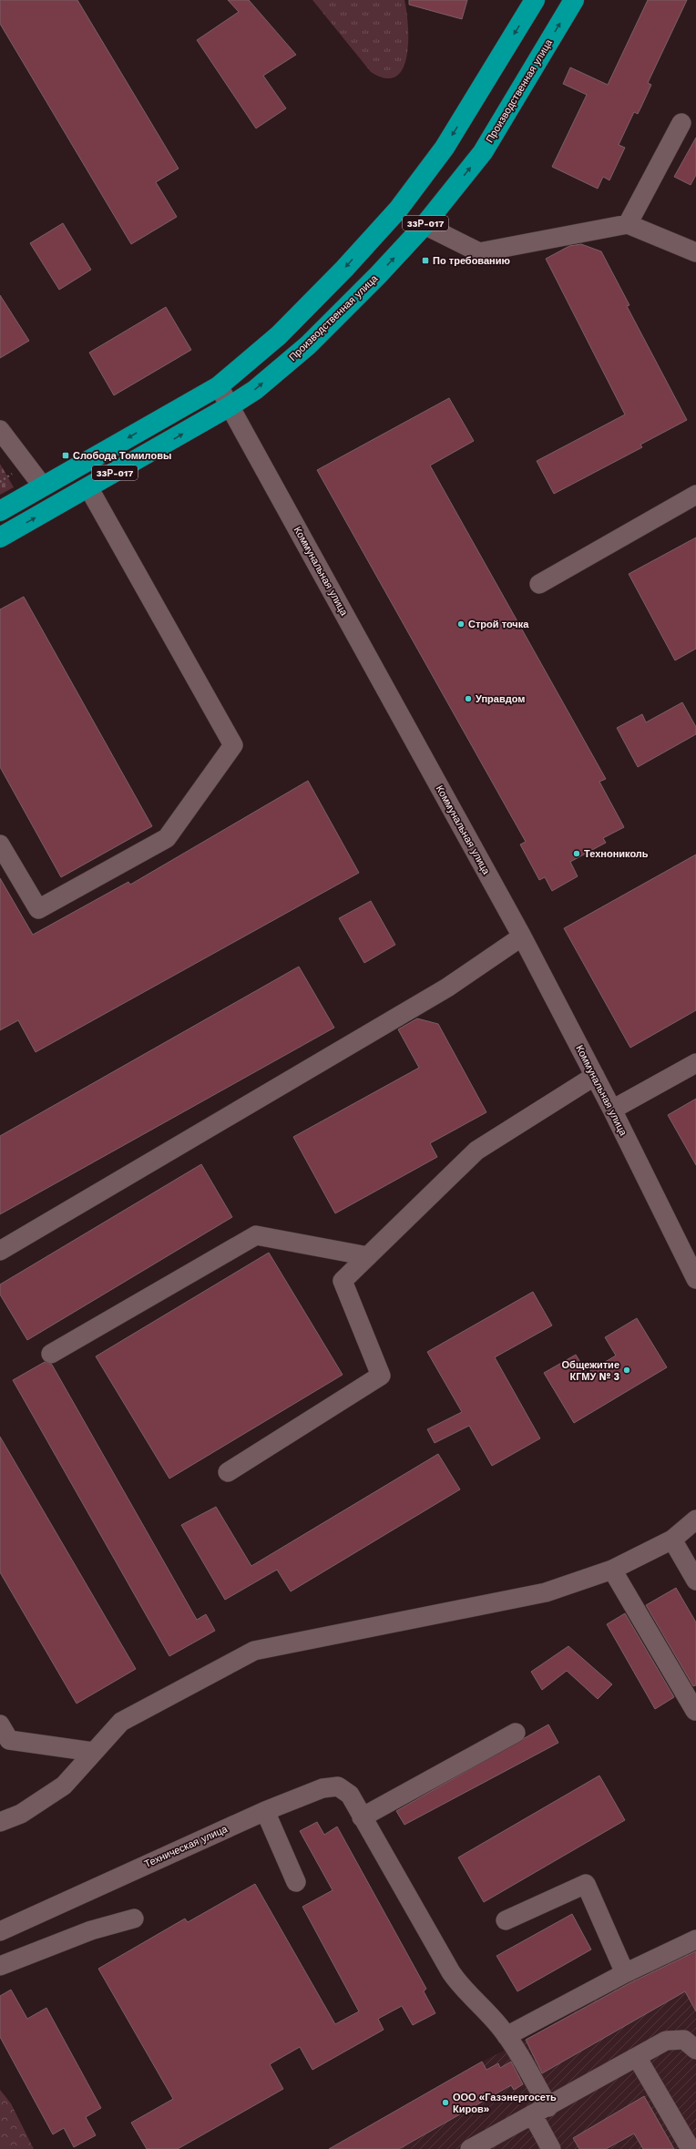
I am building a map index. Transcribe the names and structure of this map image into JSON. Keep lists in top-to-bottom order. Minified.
{"streets":{"highway":["Производственная улица","33Р-017"],"street":["Коммунальная улица","Техническая улица"]},"crossings":[["Производственная улица","Коммунальная улица"],["33Р-017","Коммунальная улица"]],"places":{"transit":["По требованию","Слобода Томиловы"],"other":["Строй точка","Управдом","Технониколь","Общежитие КГМУ № 3","ООО «Газэнергосеть Киров»"]}}
